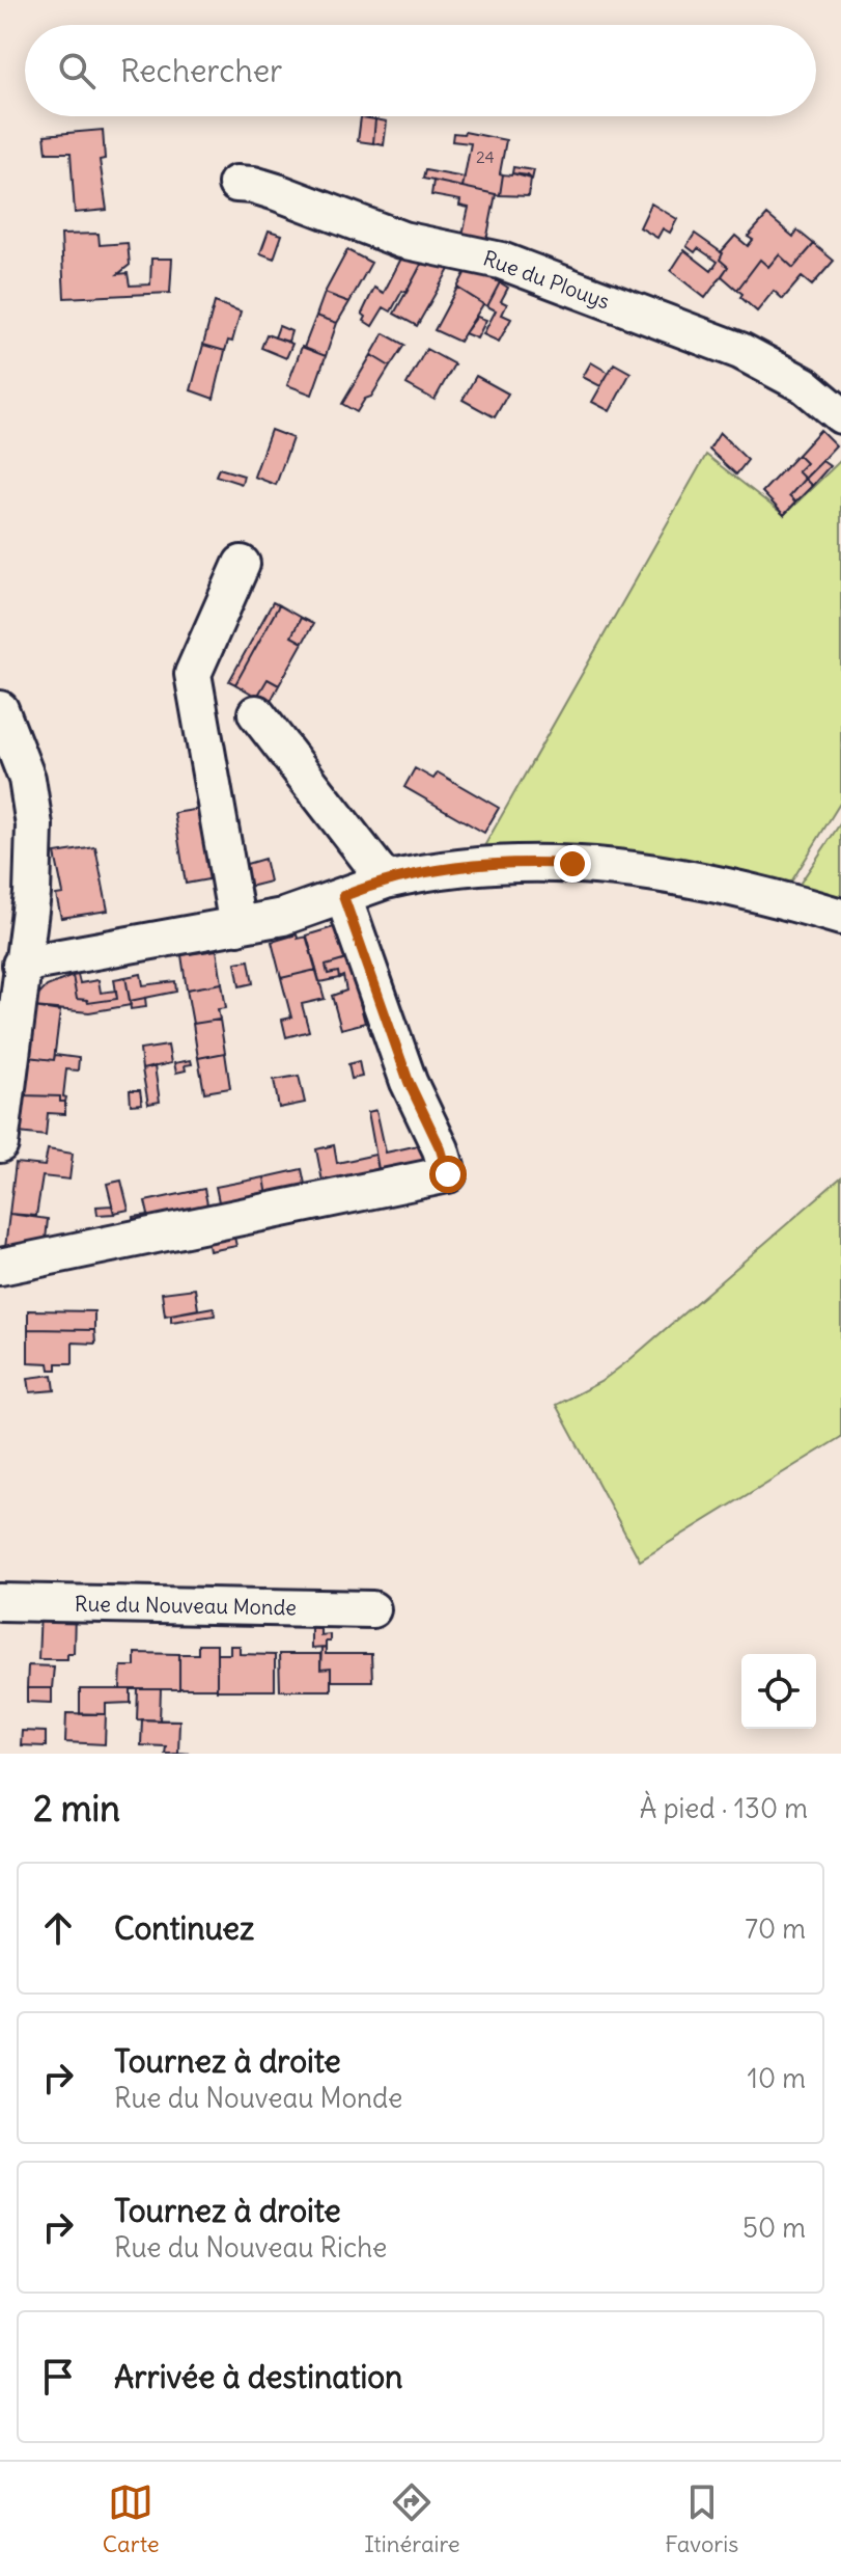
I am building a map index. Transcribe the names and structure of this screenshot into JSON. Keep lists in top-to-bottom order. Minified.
{"streets":{"street":["Rue du Plouys","Rue du Nouveau Monde"]},"house_numbers":["24"],"page":{"search":"Rechercher","heading":["2 min","À pied · 130 m"],"list":[["Continuez","70 m"],["Tournez à droite","Rue du Nouveau Monde","10 m"],["Tournez à droite","Rue du Nouveau Riche","50 m"],"Arrivée à destination"],"nav":["Carte","Itinéraire","Favoris"]}}
